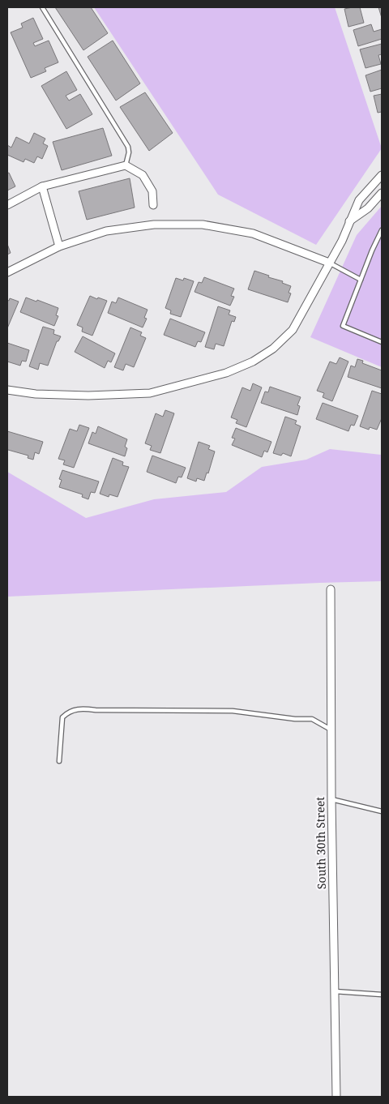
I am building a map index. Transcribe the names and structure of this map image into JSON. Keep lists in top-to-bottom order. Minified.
{"streets":{"street":["South 30th Street"]}}
